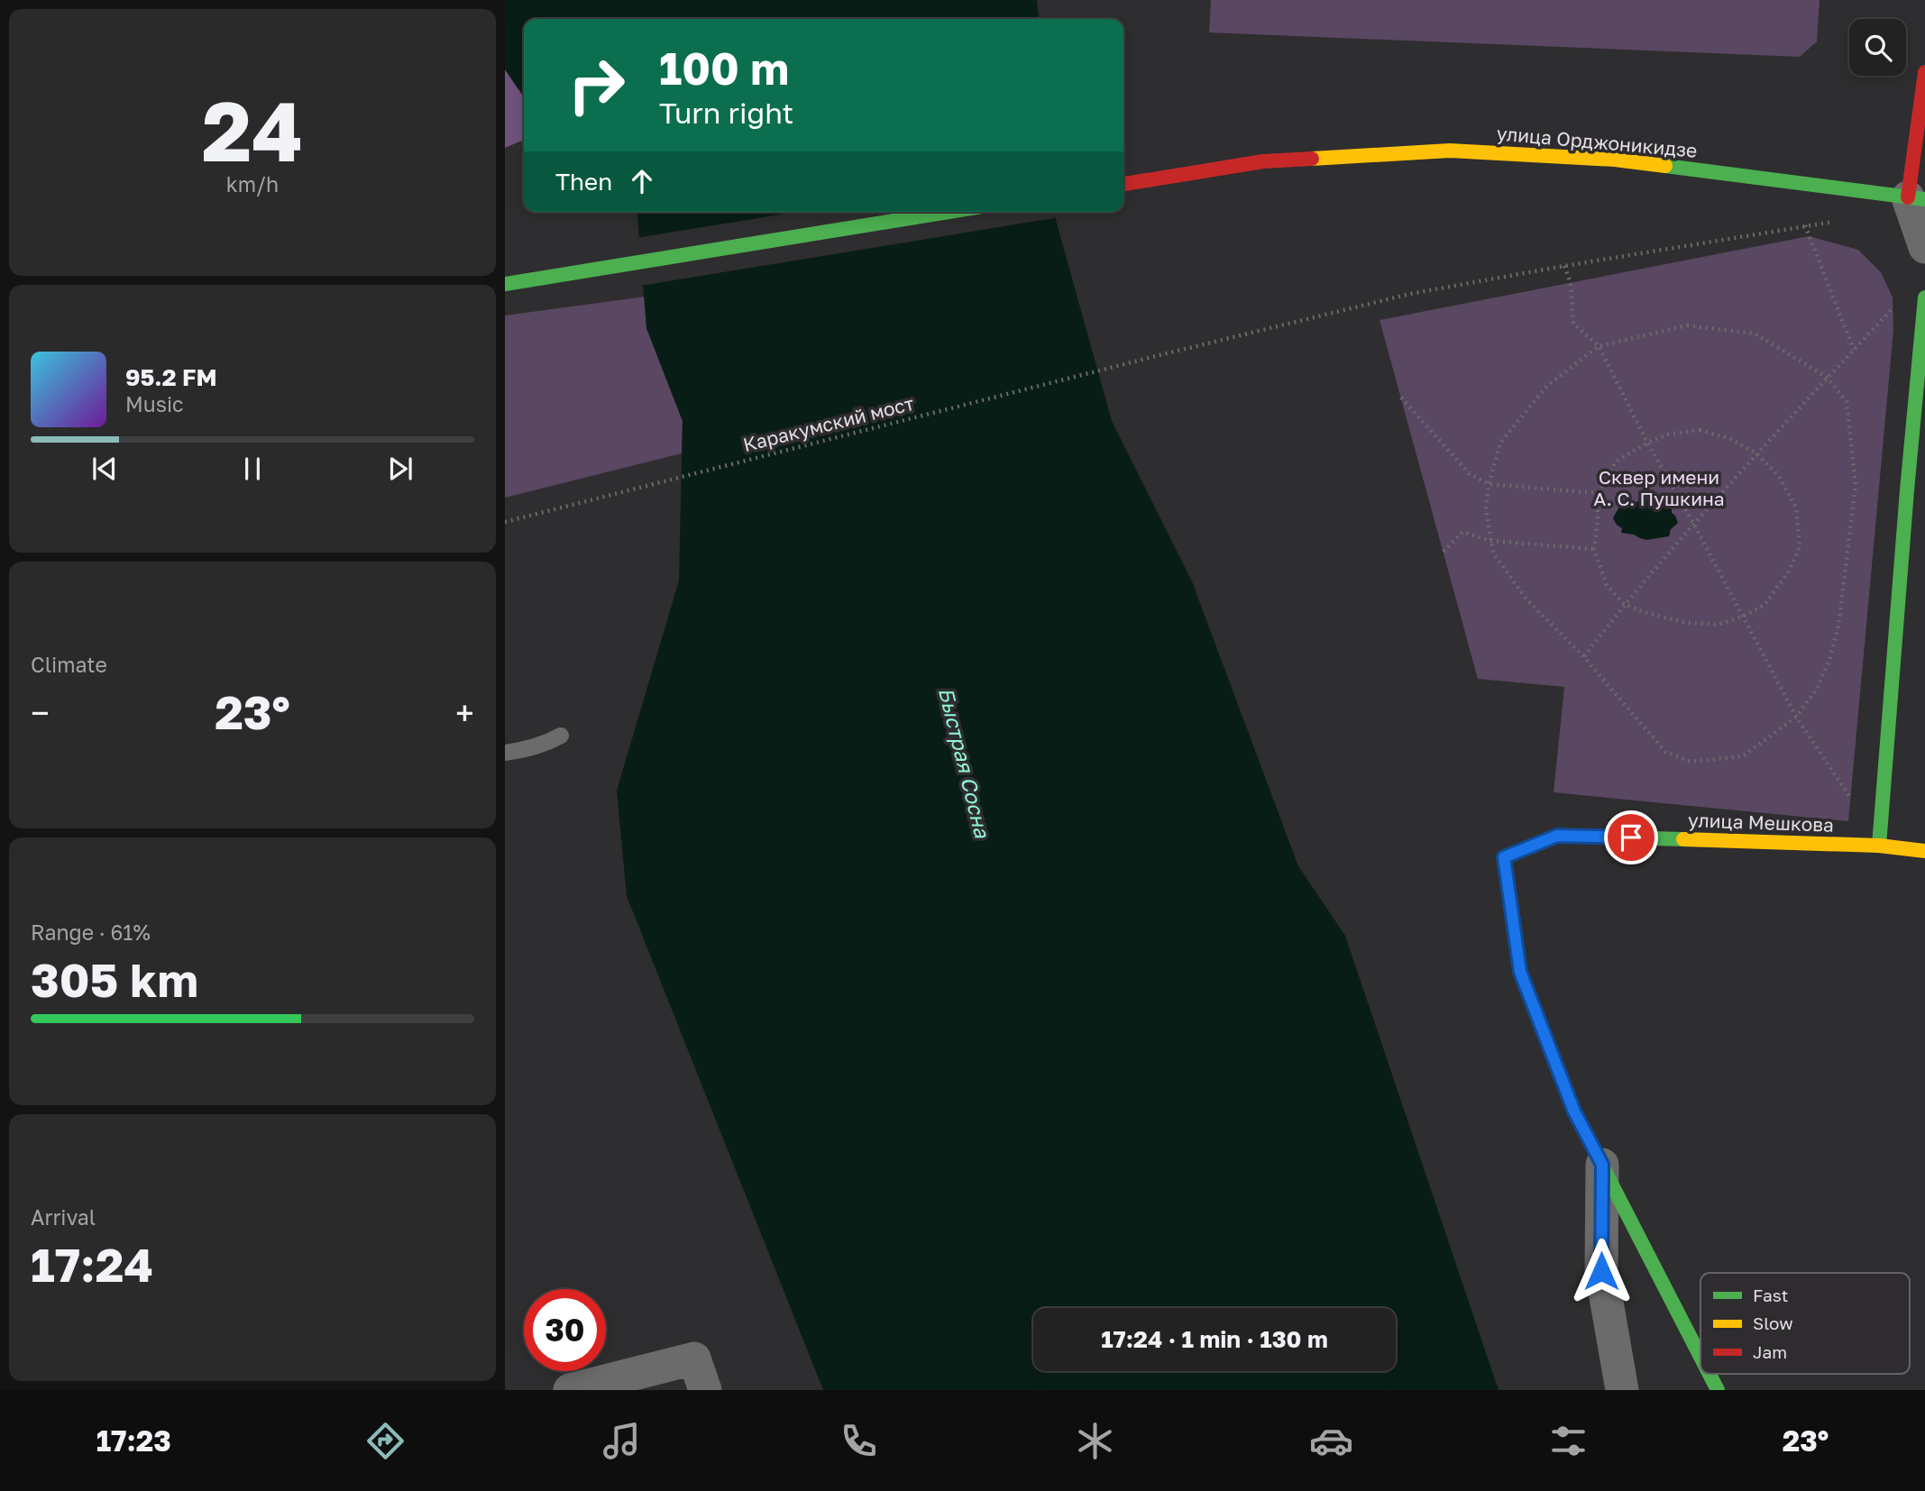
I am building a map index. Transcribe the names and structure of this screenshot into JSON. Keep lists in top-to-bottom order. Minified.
{"streets":{"street":["улица Орджоникидзе","улица Мешкова"],"path":["Каракумский мост"]},"water":["Быстрая Сосна"],"parks":["Сквер имени А. С. Пушкина"],"legend":["Fast","Slow","Jam"],"page":{"tile":[["24","km/h"],"Climate",["Range · 61%","305 km"],["Arrival","17:24"]],"turn":["100 m","Turn right"],"then":"Then","song":["95.2 FM","Music"],"heat":["−","23°","+"],"limit":"30","trip":"17:24 · 1 min · 130 m","tabs":["17:23","23°"]}}
